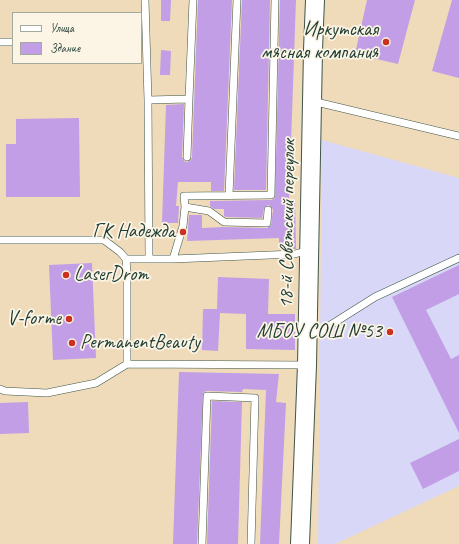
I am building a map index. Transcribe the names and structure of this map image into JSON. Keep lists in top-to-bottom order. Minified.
{"streets":{"street":["18-й Советский переулок"]},"places":["Иркутская мясная компания","ГК Надежда","LaseгDrom","V-forme","МБОУ СОШ №53","PermanentBeauty"],"legend":["Улица","Здание"]}
